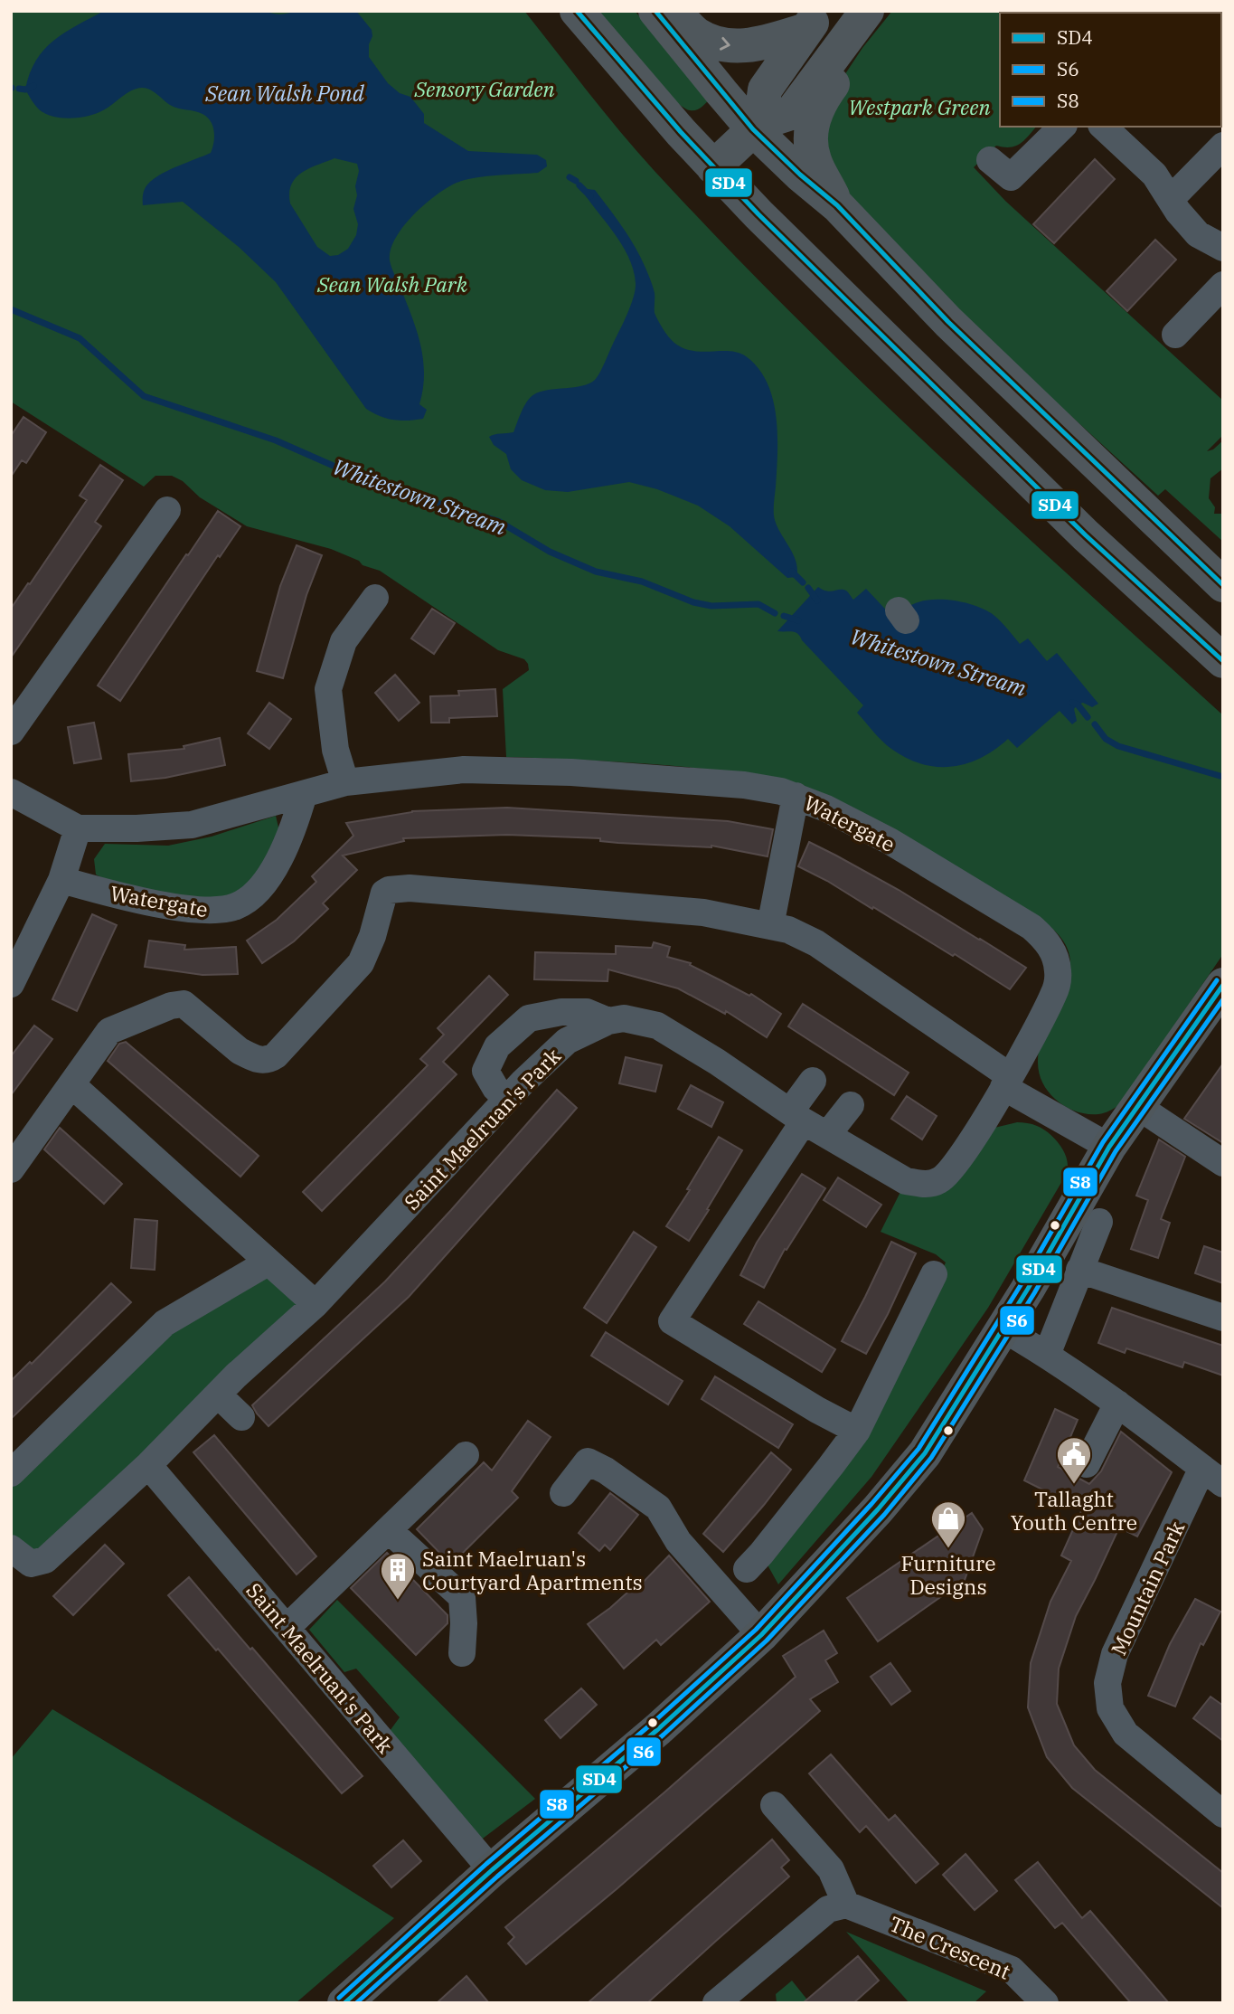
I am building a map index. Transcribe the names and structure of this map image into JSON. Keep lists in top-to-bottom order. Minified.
{"streets":{"street":["Watergate","Saint Maelruan's Park","Mountain Park","The Crescent"]},"crossings":[["Watergate","Saint Maelruan's Park"]],"water":["Sean Walsh Pond","Whitestown Stream"],"parks":["Sensory Garden","Westpark Green","Sean Walsh Park"],"places":{"public building":["Tallaght Youth Centre"],"shop":["Furniture Designs"],"building":["Saint Maelruan's Courtyard Apartments"]},"lines":["transit line SD4","transit line S8","transit line S6"],"legend":["SD4","S6","S8"]}
